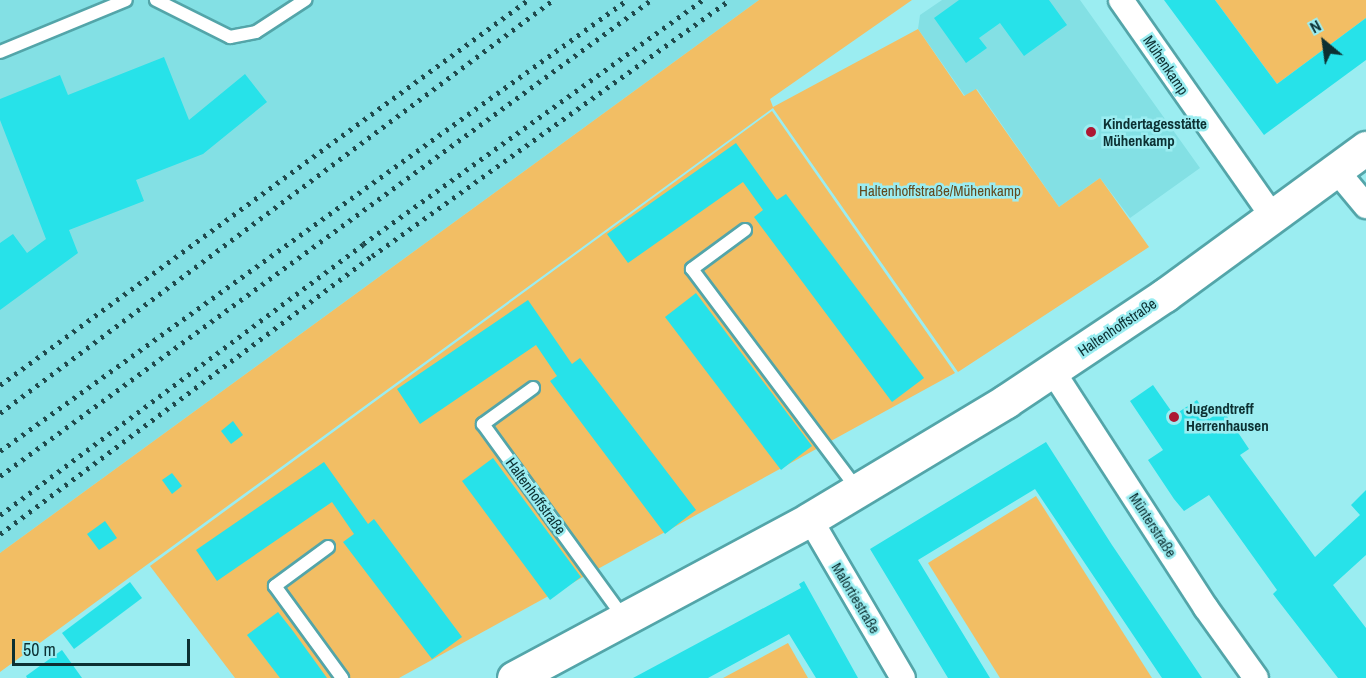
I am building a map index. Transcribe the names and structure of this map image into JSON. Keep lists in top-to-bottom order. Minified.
{"streets":{"street":["Mühenkamp","Haltenhoffstraße","Münterstraße","Malortiestraße"]},"crossings":[["Mühenkamp","Haltenhoffstraße"],["Haltenhoffstraße","Münterstraße"],["Haltenhoffstraße","Malortiestraße"]],"parks":["Haltenhoffstraße/Mühenkamp"],"places":["Kindertagesstätte Mühenkamp","Jugendtreff Herrenhausen"],"scale_bar":"50 m","north":"top left"}
